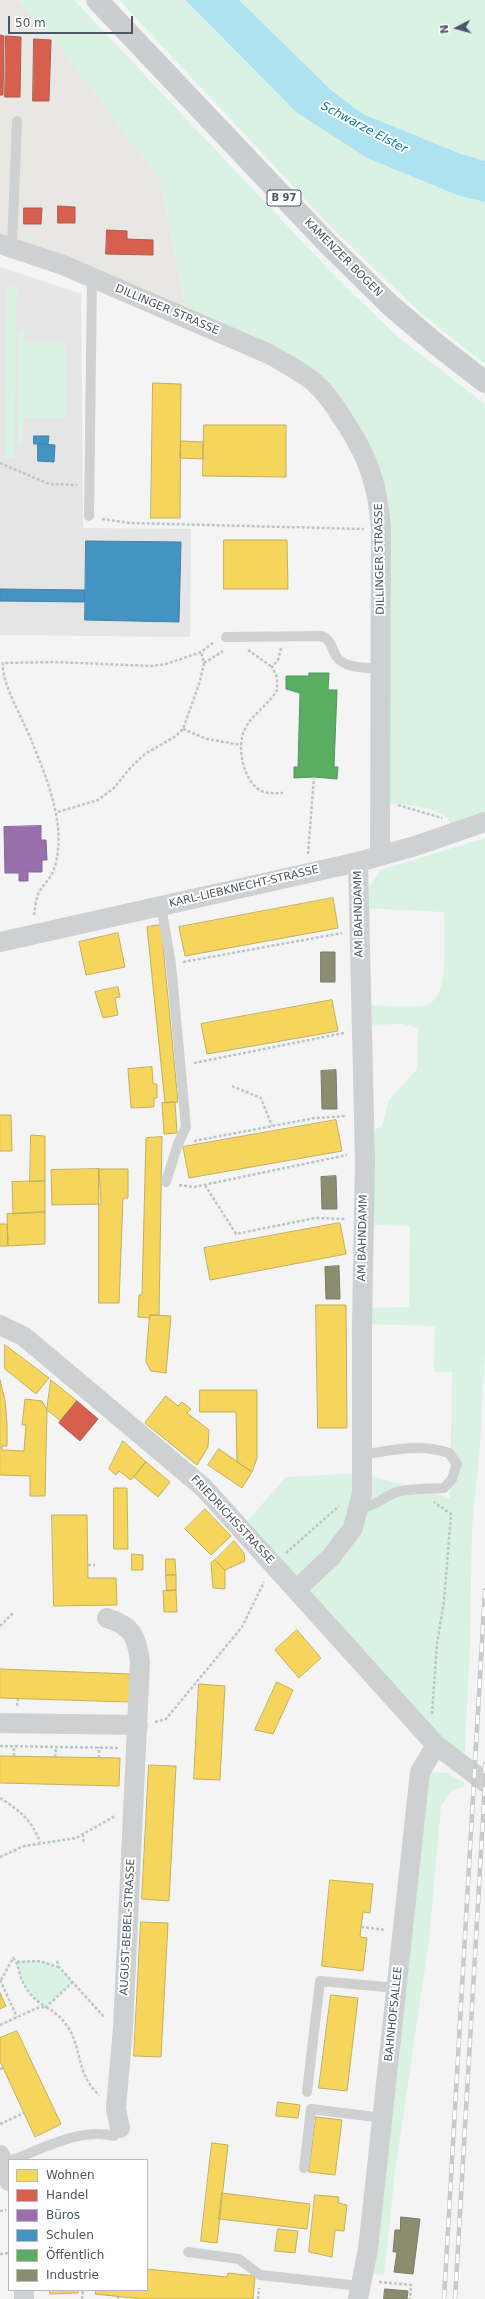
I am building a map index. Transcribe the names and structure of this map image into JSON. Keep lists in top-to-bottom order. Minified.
{"streets":{"main road":["B 97","KAMENZER BOGEN"],"street":["DILLINGER STRASSE","KARL-LIEBKNECHT-STRASSE","AM BAHNDAMM","FRIEDRICHSSTRASSE","AUGUST-BEBEL-STRASSE","BAHNHOFSALLEE"]},"crossings":[["DILLINGER STRASSE","KARL-LIEBKNECHT-STRASSE"],["KARL-LIEBKNECHT-STRASSE","AM BAHNDAMM"],["AM BAHNDAMM","FRIEDRICHSSTRASSE"],["FRIEDRICHSSTRASSE","BAHNHOFSALLEE"]],"water":["Schwarze Elster"],"legend":["Wohnen","Handel","Büros","Schulen","Öffentlich","Industrie"],"scale_bar":"50 m","north":"left"}
